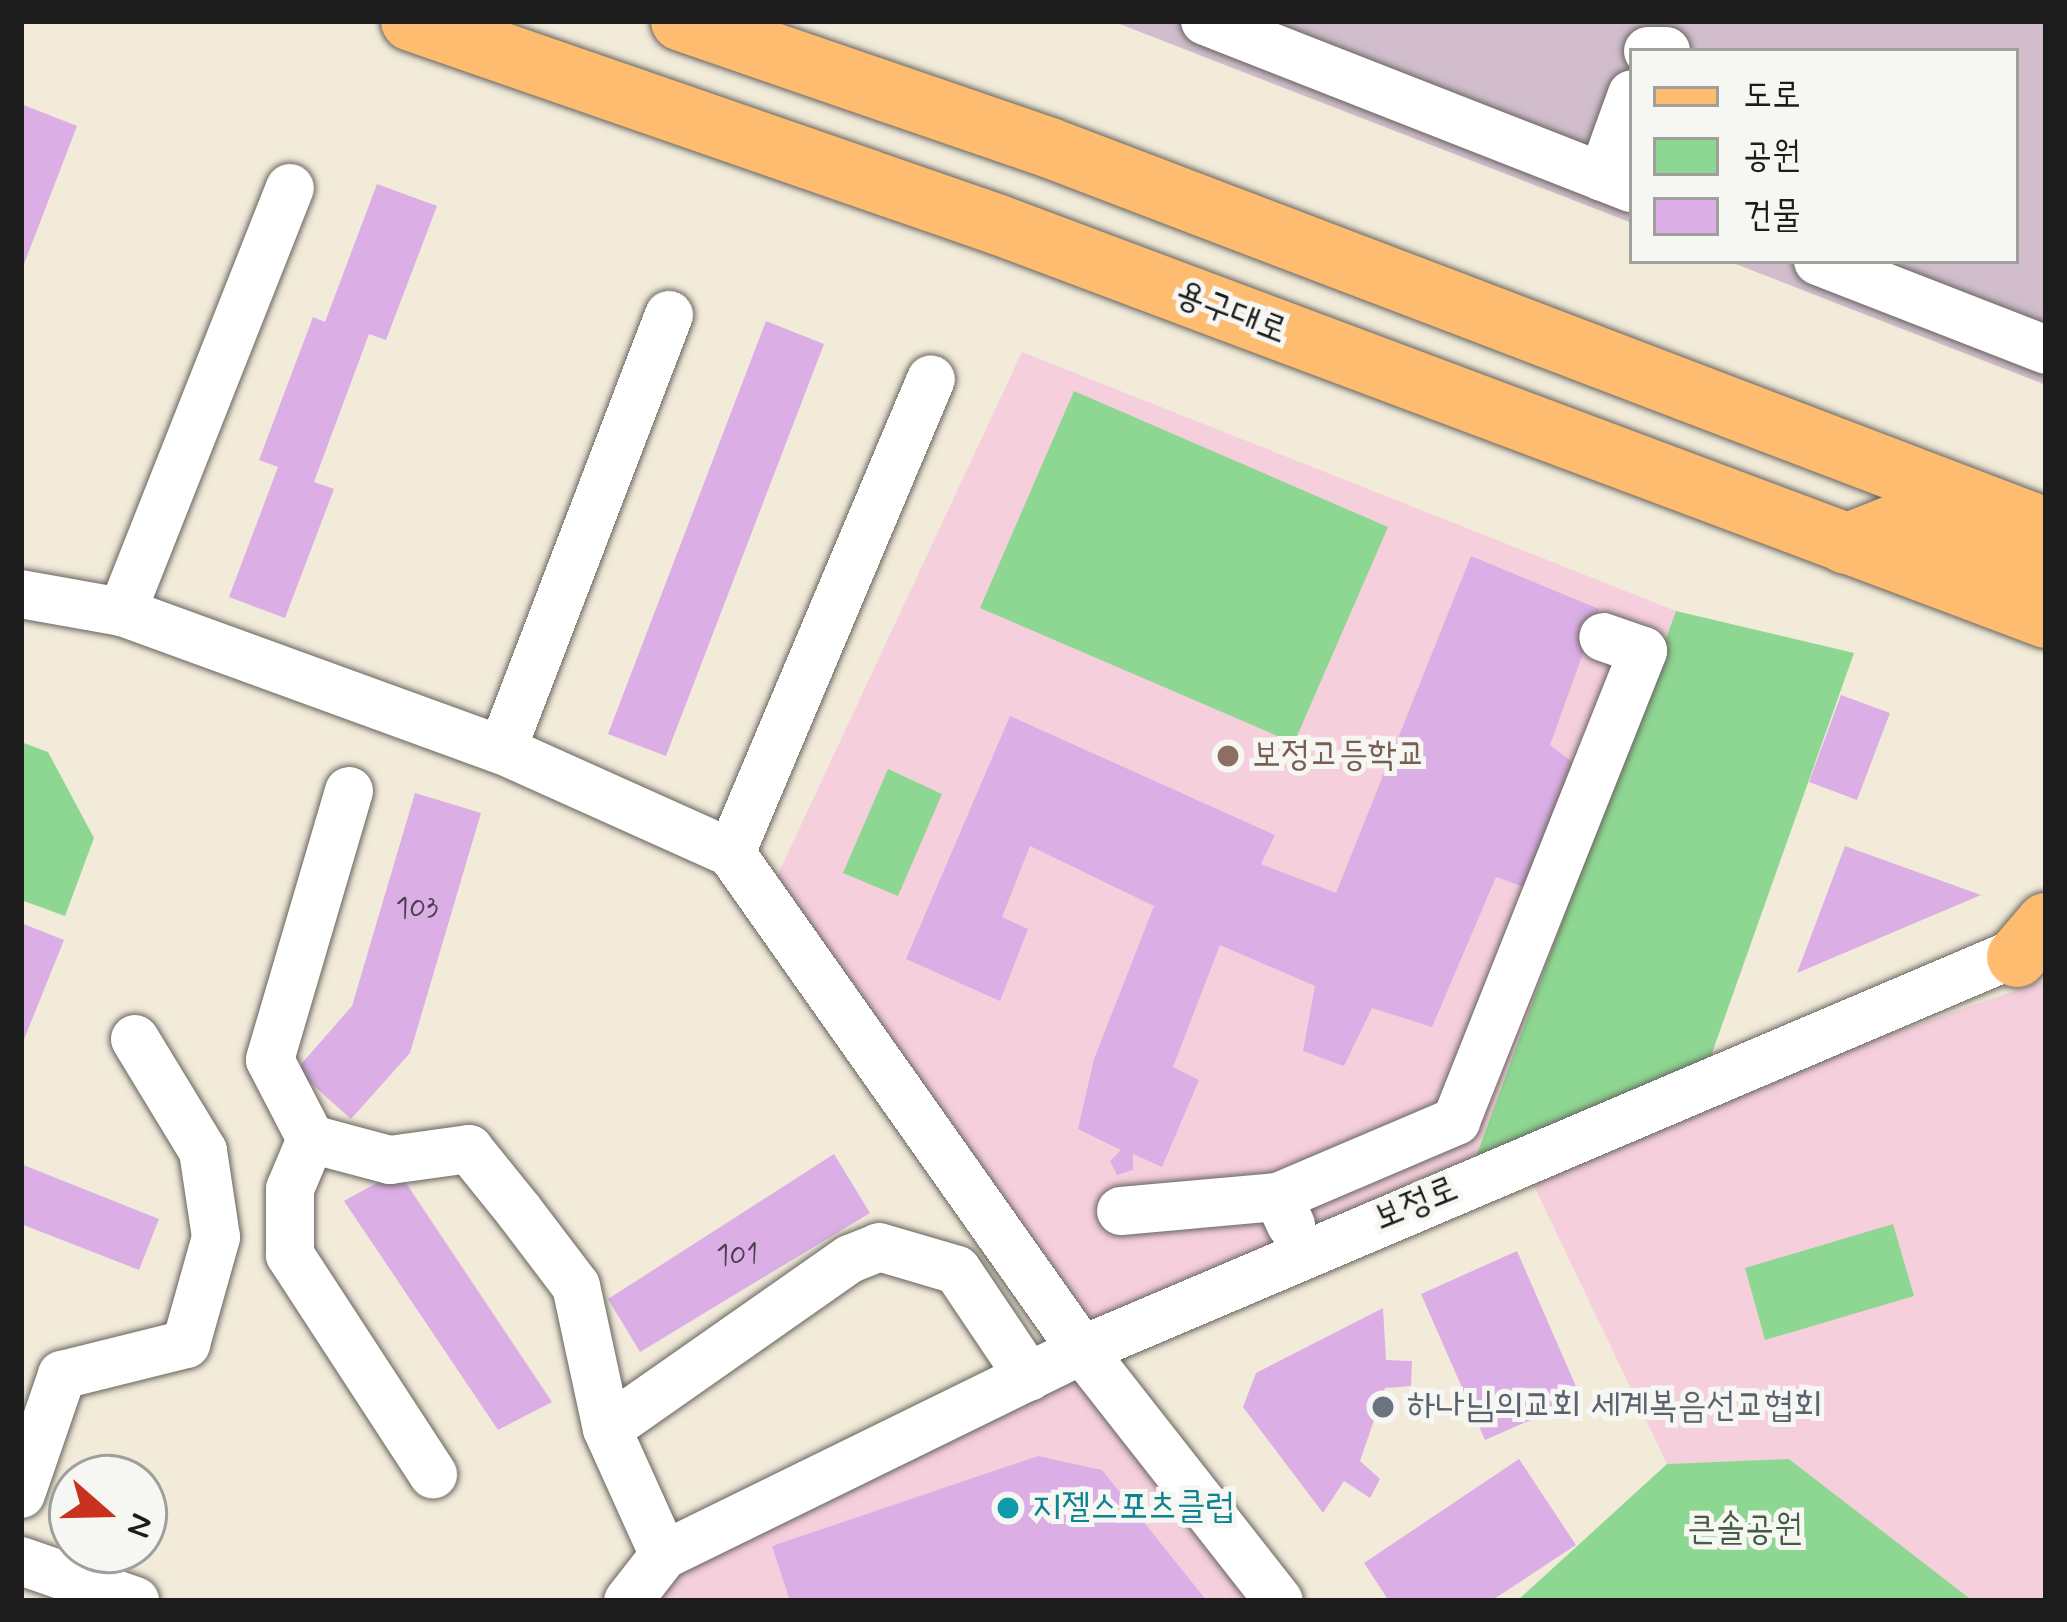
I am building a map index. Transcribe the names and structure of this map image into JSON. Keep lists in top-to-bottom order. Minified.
{"streets":{"main road":["용구대로"],"street":["보정로"]},"parks":["큰솔공원"],"places":["보정고등학교","하나님의교회 세계복음선교협회","지젤스포츠클럽"],"house_numbers":["103","101"],"legend":["도로","공원","건물"],"north":"right"}
